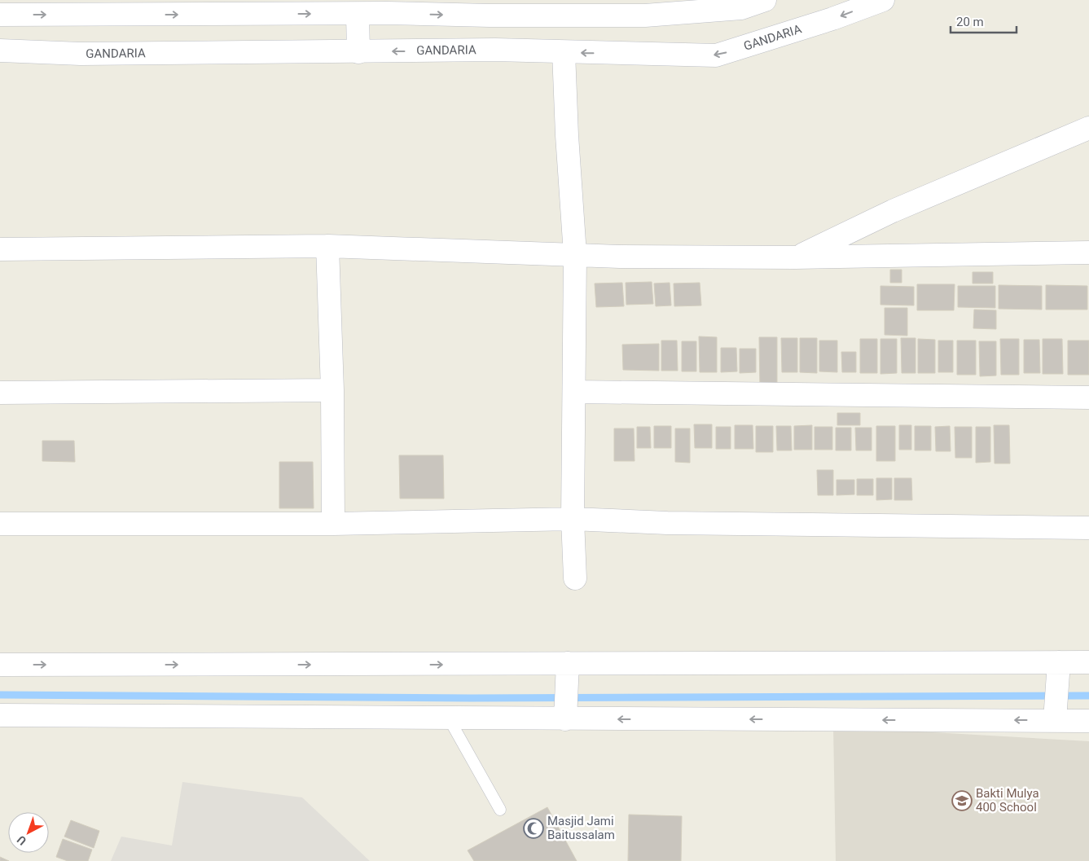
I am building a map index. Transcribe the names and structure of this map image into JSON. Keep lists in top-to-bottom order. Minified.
{"streets":{"street":["GANDARIA"]},"places":{"school or university":["Bakti Mulya 400 School"],"mosque":["Masjid Jami Baitussalam"]},"scale_bar":"20 m","north":"bottom left"}
